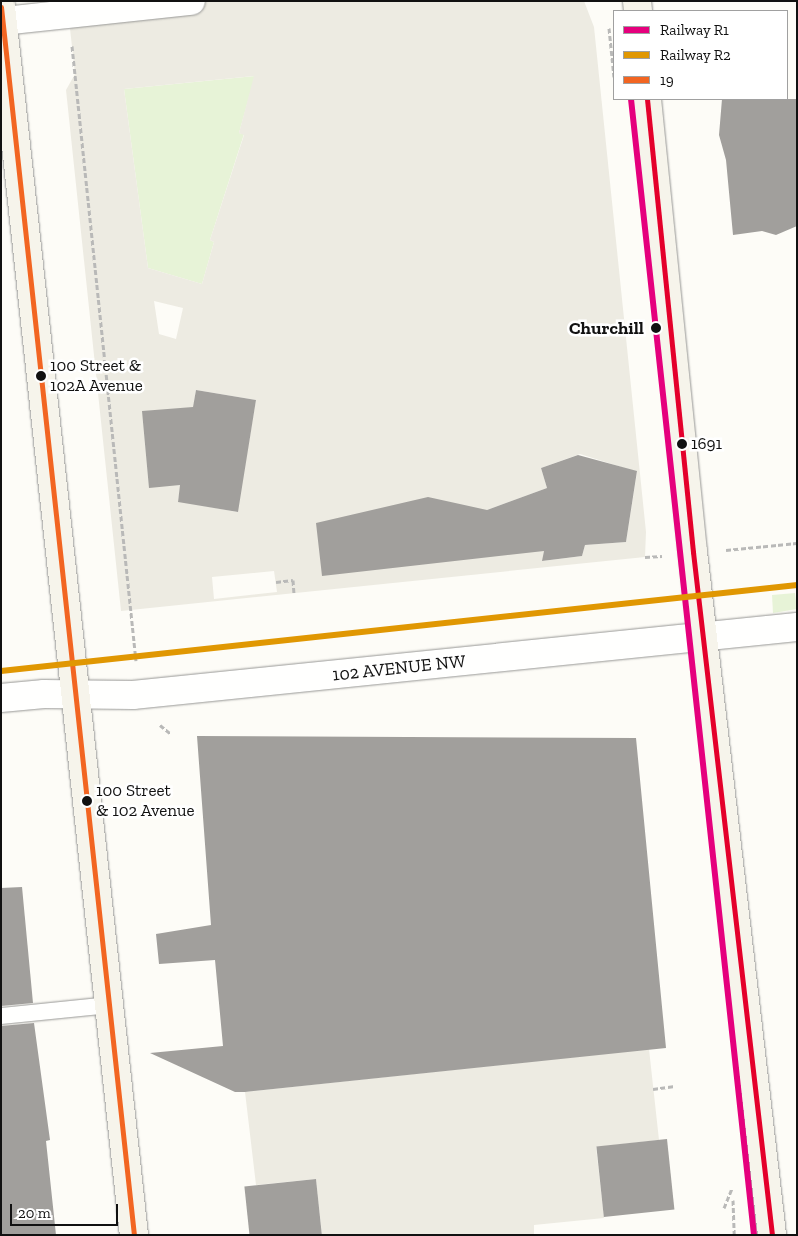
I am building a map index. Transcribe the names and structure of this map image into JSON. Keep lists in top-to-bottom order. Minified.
{"streets":{"street":["102 AVENUE NW"]},"places":["Churchill","100 Street & 102A Avenue","1691","100 Street & 102 Avenue"],"lines":["transit line 19","rail line R1","rail line R2"],"legend":["Railway R1","Railway R2","19"],"scale_bar":"20 m"}
